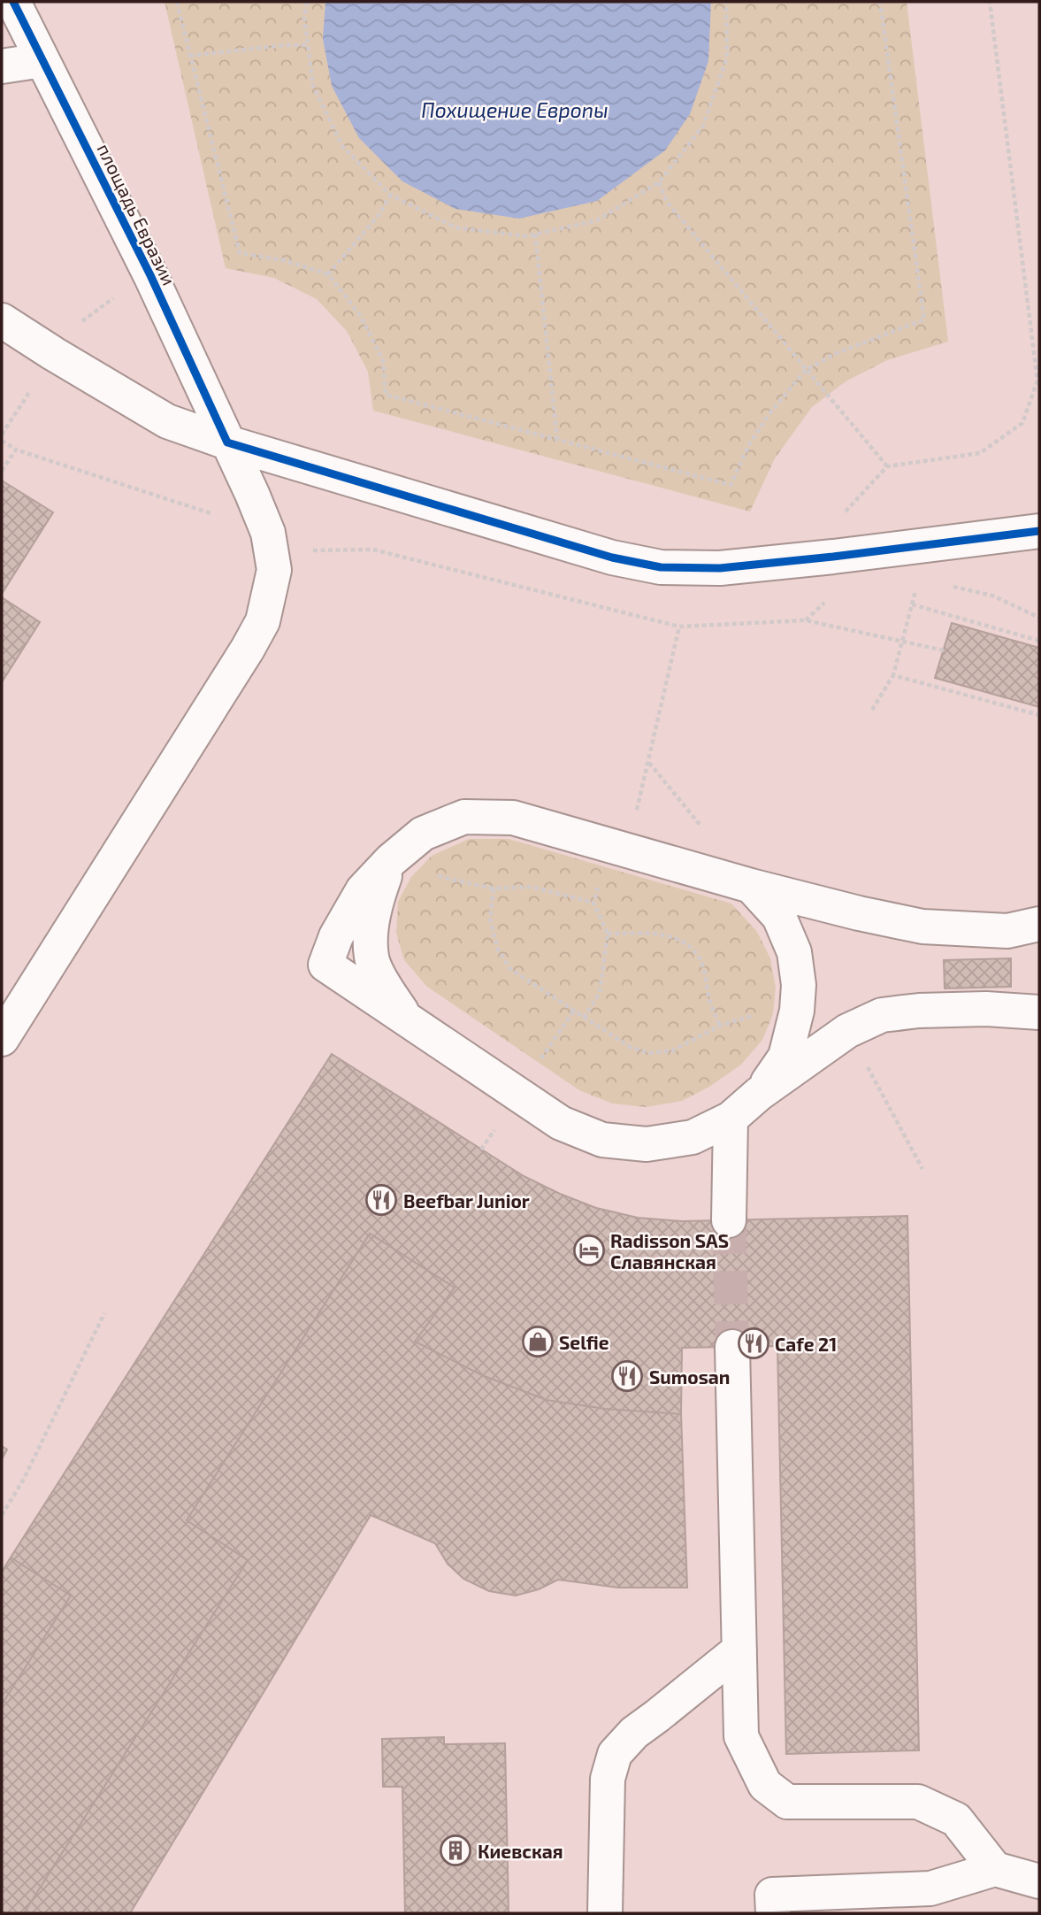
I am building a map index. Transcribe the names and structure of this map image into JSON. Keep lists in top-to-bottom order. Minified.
{"streets":{"street":["площадь Евразии"]},"water":["Похищение Европы"],"places":{"restaurant":["Beefbar Junior","Cafe 21","Sumosan"],"hotel":["Radisson SAS Славянская"],"shop":["Selfie"],"building":["Киевская"]}}
